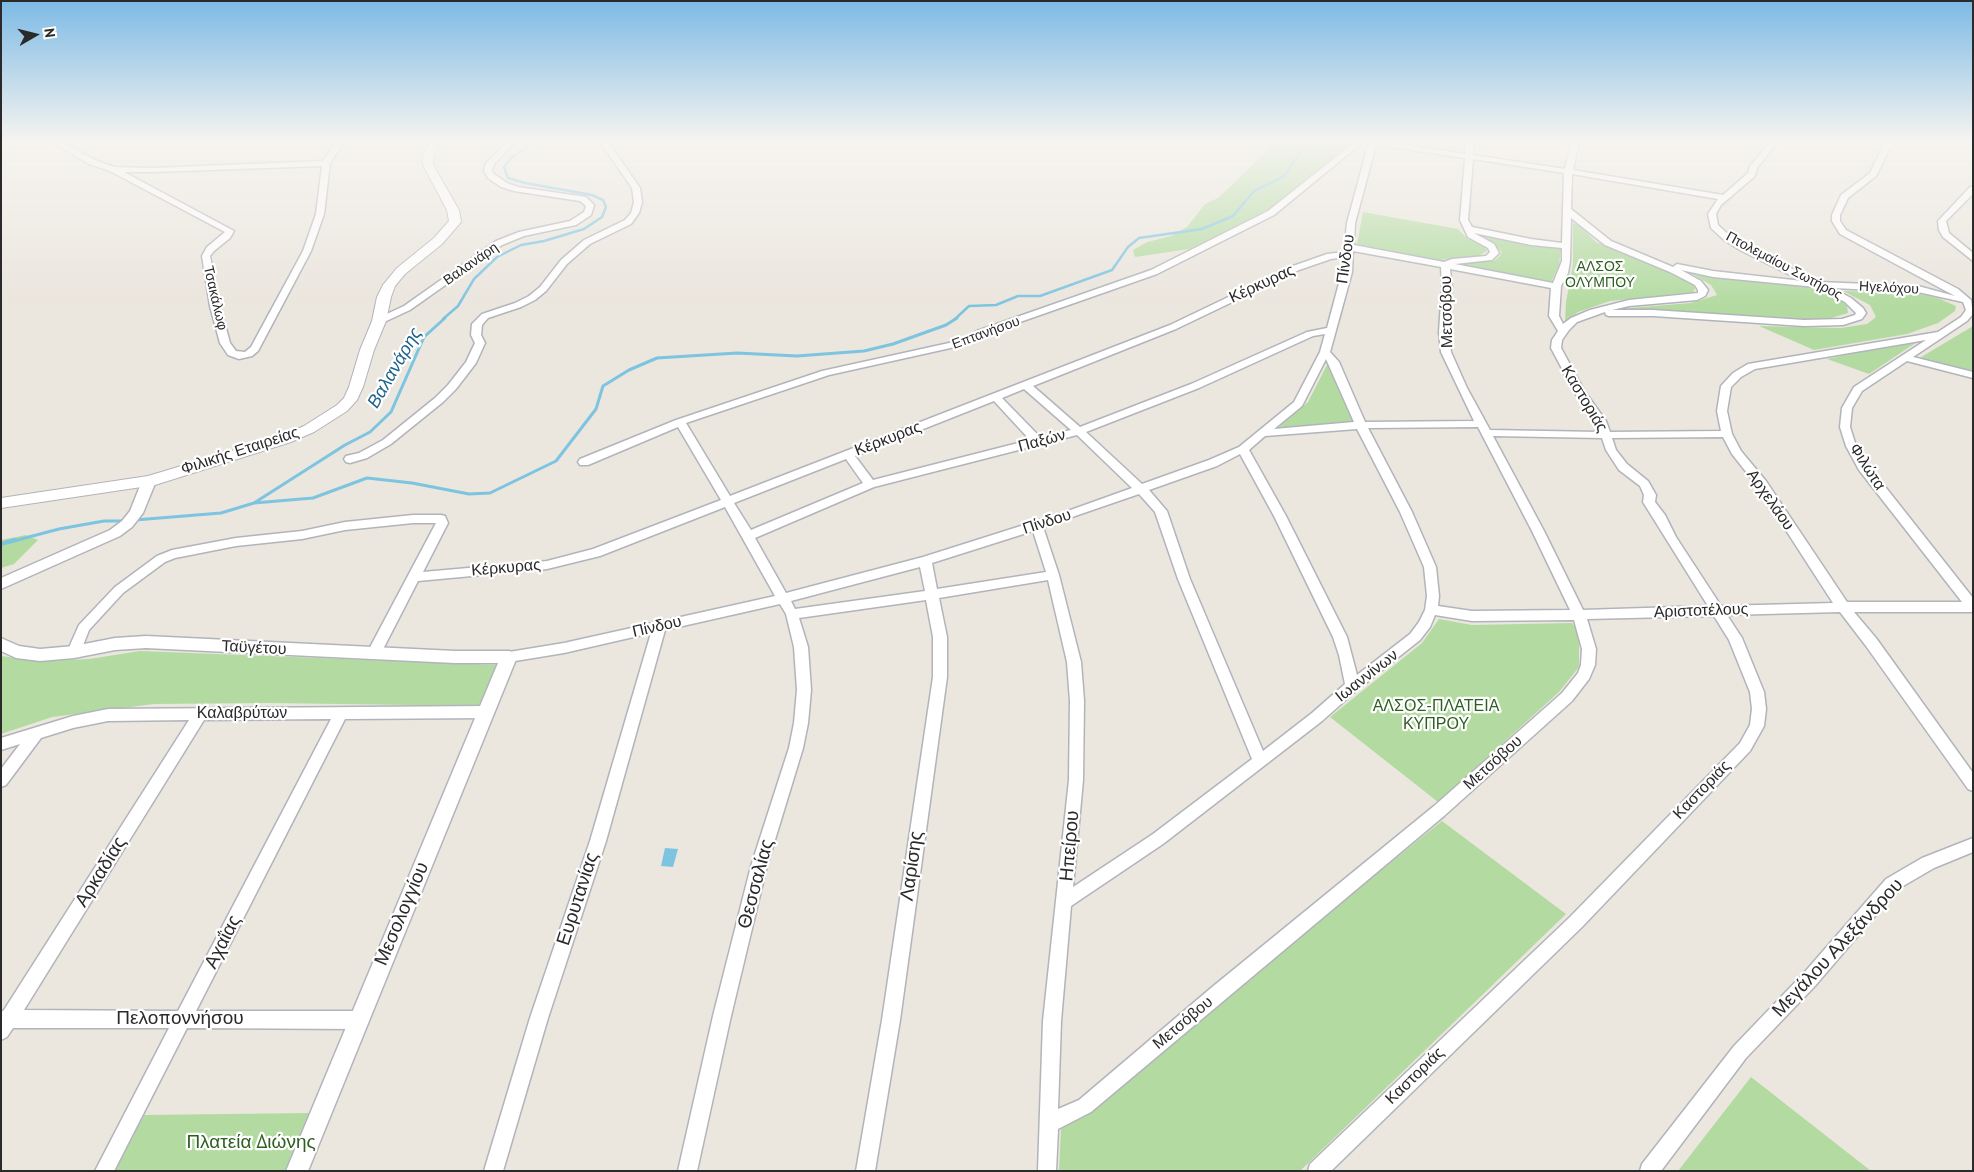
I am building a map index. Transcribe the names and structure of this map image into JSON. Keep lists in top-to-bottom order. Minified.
{"streets":{"main road":["Φιλικής Εταιρείας"],"street":["Πίνδου","Βαλανάρη","Πτολεμαίου Σωτήρος","Κέρκυρας","Ηγελόχου","Τσακάλωφ","Μετσόβου","Επτανήσου","Καστοριάς","Παξών","Φιλώτα","Αρχελάου","Αριστοτέλους","Ταϋγέτου","Ιωαννίνων","Καλαβρύτων","Ηπείρου","Λαρίσης","Αρκαδίας","Θεσσαλίας","Ευρυτανίας","Μεσολογγίου","Αχαΐας","Μεγάλου Αλεξάνδρου","Πελοποννήσου"]},"crossings":[["Πίνδου","Κέρκυρας"],["Πίνδου","Παξών"],["Πίνδου","Ταϋγέτου"],["Πίνδου","Ιωαννίνων"],["Πίνδου","Ηπείρου"],["Πίνδου","Λαρίσης"],["Πίνδου","Θεσσαλίας"],["Πίνδου","Ευρυτανίας"],["Πίνδου","Μεσολογγίου"],["Βαλανάρη","Φιλικής Εταιρείας"],["Πτολεμαίου Σωτήρος","Ηγελόχου"],["Κέρκυρας","Μετσόβου"],["Κέρκυρας","Θεσσαλίας"],["Ηγελόχου","Φιλώτα"],["Μετσόβου","Αριστοτέλους"],["Μετσόβου","Ηπείρου"],["Επτανήσου","Θεσσαλίας"],["Καστοριάς","Αριστοτέλους"],["Παξών","Θεσσαλίας"],["Φιλώτα","Αρχελάου"],["Φιλώτα","Αριστοτέλους"],["Αρχελάου","Αριστοτέλους"],["Αριστοτέλους","Ιωαννίνων"],["Ταϋγέτου","Μεσολογγίου"],["Ιωαννίνων","Ηπείρου"],["Καλαβρύτων","Αρκαδίας"],["Καλαβρύτων","Μεσολογγίου"],["Καλαβρύτων","Αχαΐας"],["Αρκαδίας","Πελοποννήσου"],["Μεσολογγίου","Πελοποννήσου"],["Αχαΐας","Πελοποννήσου"]],"water":["Βαλανάρης"],"parks":["ΑΛΣΟΣ ΟΛΥΜΠΟΥ","ΑΛΣΟΣ-ΠΛΑΤΕΙΑ ΚΥΠΡΟΥ","Πλατεία Διώνης"],"north":"right"}
